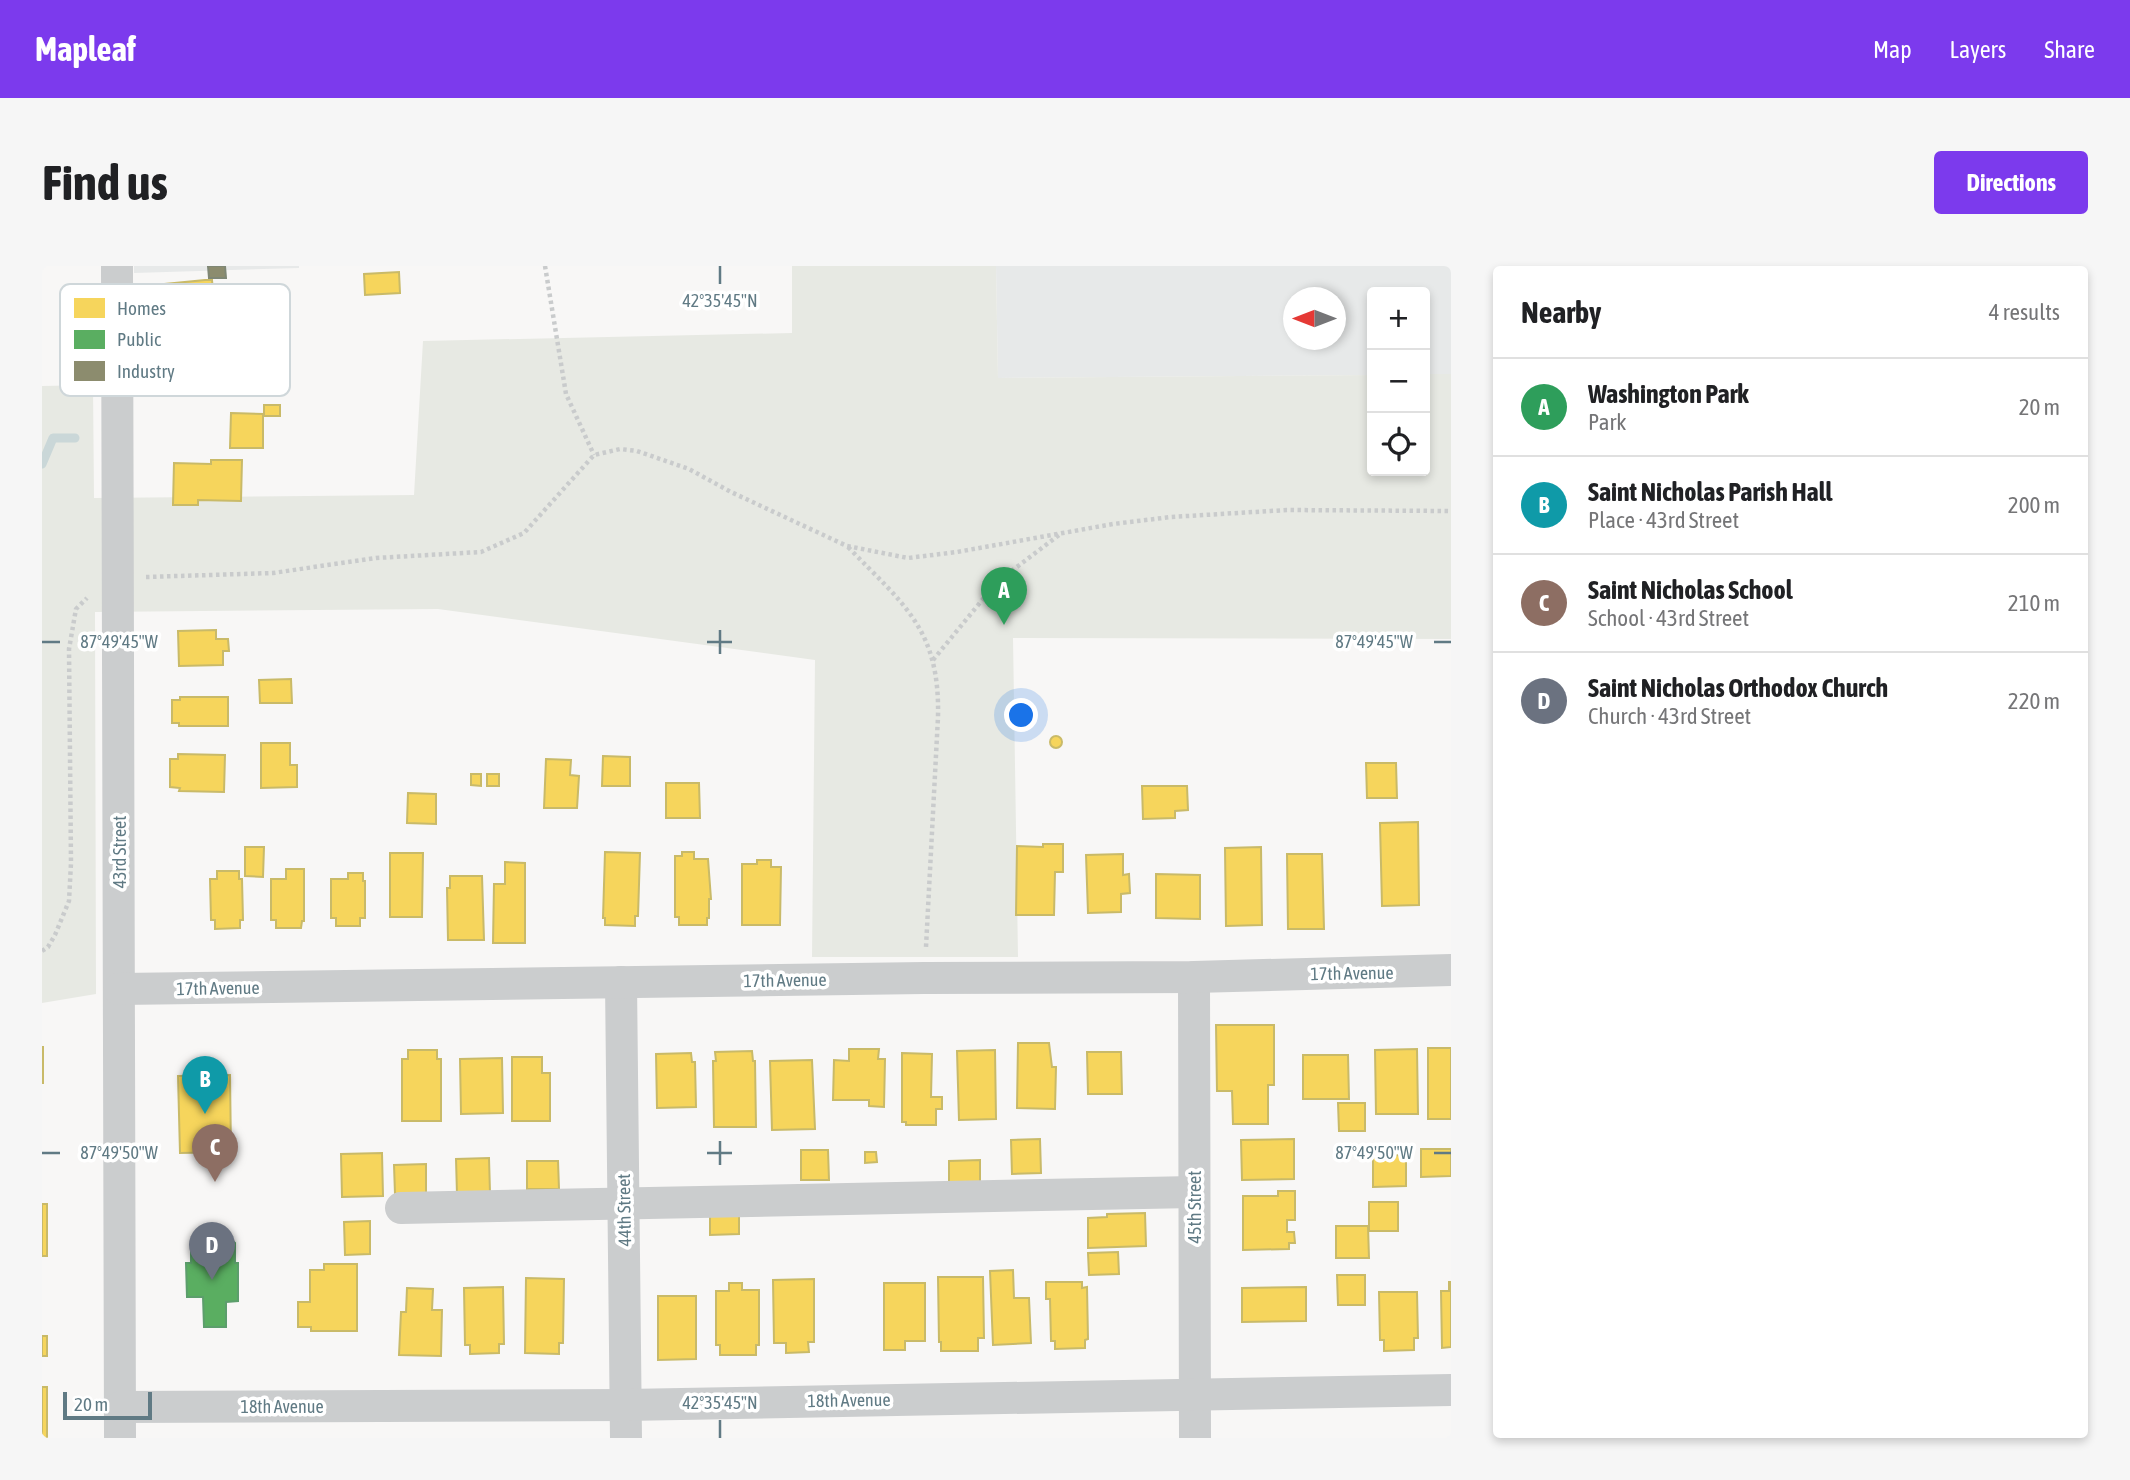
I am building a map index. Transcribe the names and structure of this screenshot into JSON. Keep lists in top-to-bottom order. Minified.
{"streets":{"street":["43rd Street","17th Avenue","45th Street","44th Street","18th Avenue"]},"crossings":[["43rd Street","17th Avenue"],["43rd Street","18th Avenue"],["17th Avenue","45th Street"],["17th Avenue","44th Street"],["45th Street","18th Avenue"],["44th Street","18th Avenue"]],"legend":["Homes","Public","Industry"],"scale_bar":"20 m","north":"left","page":{"header":"Mapleaf","nav":["Map","Layers","Share"],"buttons":"Directions","title":"Find us","heading":["Nearby","4 results"],"map_buttons":["+","−"],"list":[{"mark":"A","name":"Washington Park","note":"Park","value":"20 m"},{"mark":"B","name":"Saint Nicholas Parish Hall","note":"Place · 43rd Street","value":"200 m"},{"mark":"C","name":"Saint Nicholas School","note":"School · 43rd Street","value":"210 m"},{"mark":"D","name":"Saint Nicholas Orthodox Church","note":"Church · 43rd Street","value":"220 m"}],"pins":["A","B","C","D"],"scale":"20 m"},"coordinates":["42°35'45\"N","87°49'45\"W","87°49'50\"W"]}
